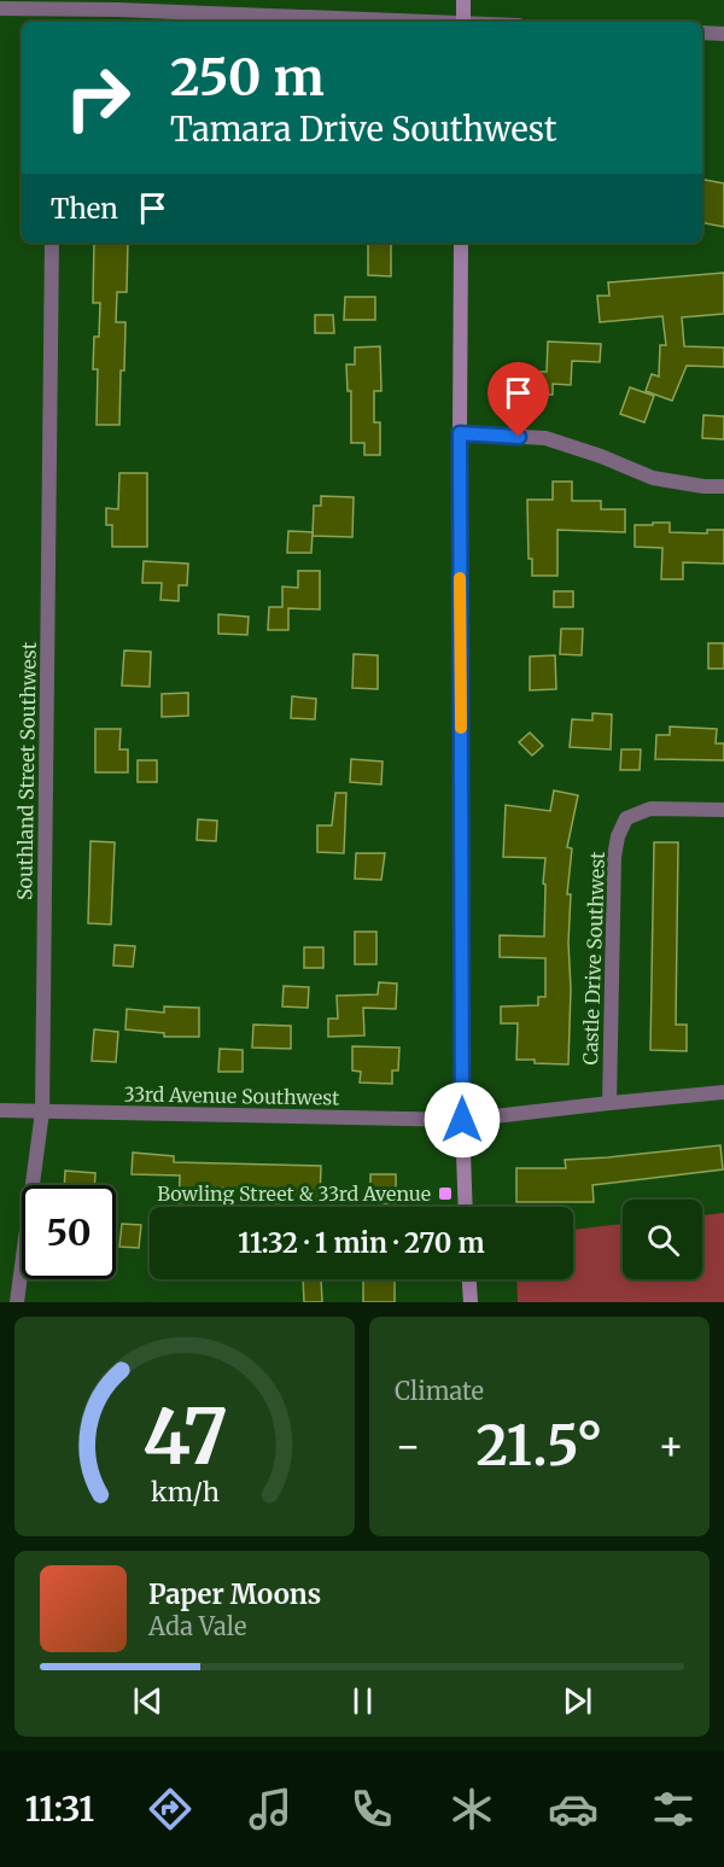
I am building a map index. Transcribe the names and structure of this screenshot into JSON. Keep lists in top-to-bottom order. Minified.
{"streets":{"street":["Southland Street Southwest","Castle Drive Southwest","33rd Avenue Southwest"]},"crossings":[["Southland Street Southwest","33rd Avenue Southwest"],["Castle Drive Southwest","33rd Avenue Southwest"]],"places":{"transit":["Bowling Street & 33rd Avenue"]},"page":{"turn":["250 m","Tamara Drive Southwest"],"then":"Then","limit":"50","trip":"11:32 · 1 min · 270 m","tile":"Climate","heat":["−","21.5°","+"],"song":["Paper Moons","Ada Vale"],"tabs":"11:31","gauge":["47","km/h"]}}
